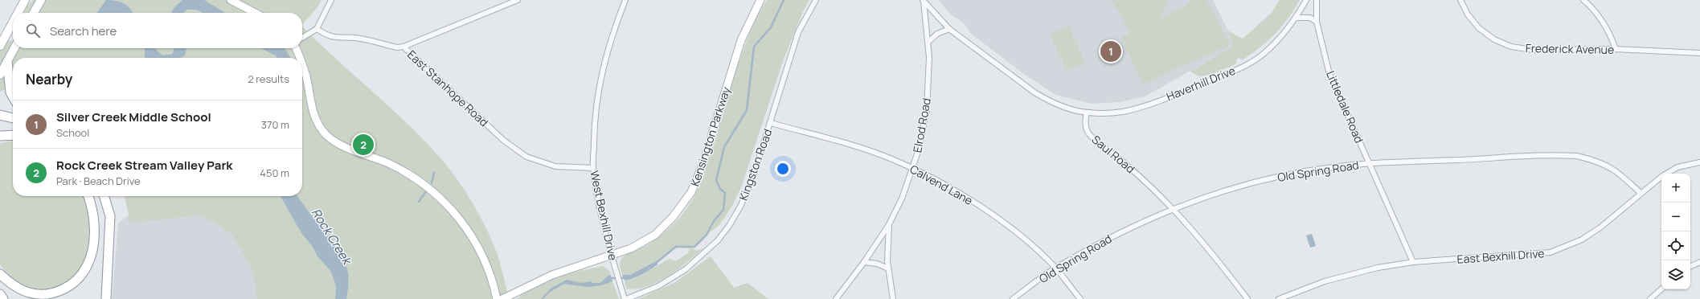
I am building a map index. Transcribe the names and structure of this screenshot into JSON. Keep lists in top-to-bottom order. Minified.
{"streets":{"street":["Frederick Avenue","Haverhill Drive","East Stanhope Road","Littledale Road","Elrod Road","Kensington Parkway","Saul Road","Kingston Road","Old Spring Road","Calvend Lane","West Bexhill Drive","East Bexhill Drive"]},"crossings":[["Haverhill Drive","Saul Road"],["East Stanhope Road","West Bexhill Drive"],["Littledale Road","Old Spring Road"],["Littledale Road","East Bexhill Drive"],["Elrod Road","Calvend Lane"],["Kensington Parkway","West Bexhill Drive"],["Saul Road","Old Spring Road"],["Kingston Road","Calvend Lane"],["Kingston Road","West Bexhill Drive"],["Old Spring Road","Calvend Lane"],["Old Spring Road","East Bexhill Drive"]],"water":["Rock Creek"],"page":{"search":"Search here","pins":["1","2"],"heading":["Nearby","2 results"],"list":[{"mark":"1","name":"Silver Creek Middle School","note":"School","value":"370 m"},{"mark":"2","name":"Rock Creek Stream Valley Park","note":"Park · Beach Drive","value":"450 m"}],"map_buttons":["+","−"]}}
